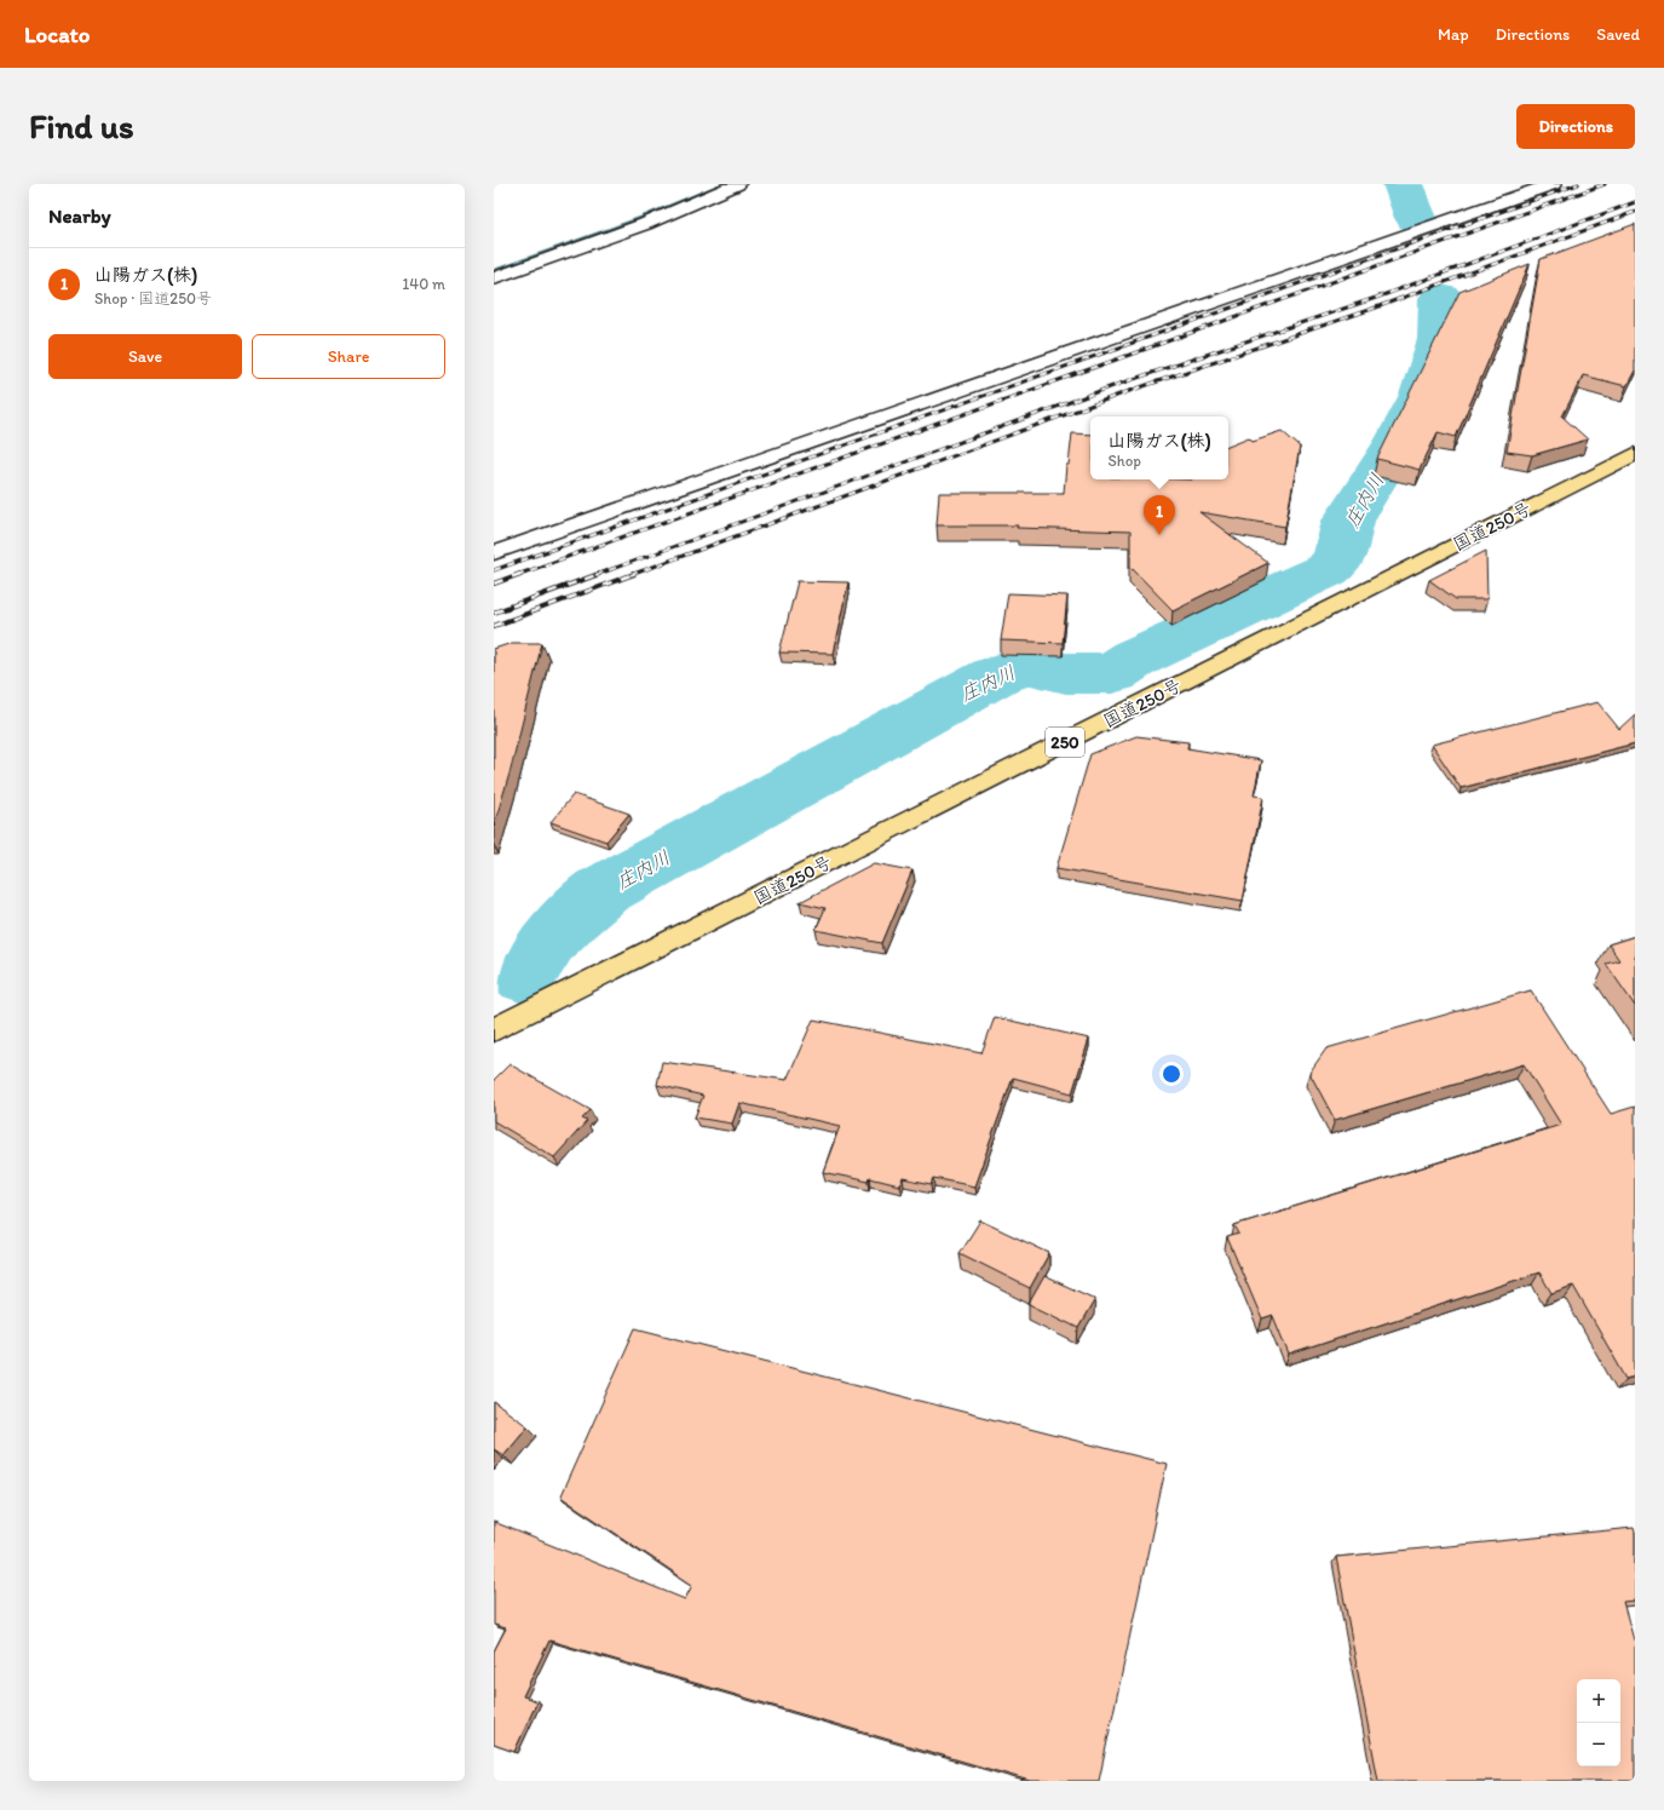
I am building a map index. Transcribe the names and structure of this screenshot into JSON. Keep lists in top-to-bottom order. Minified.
{"streets":{"highway":["国道250号","250"]},"water":["庄内川"],"page":{"header":"Locato","nav":["Map","Directions","Saved"],"buttons":["Directions",["Save","Share"]],"title":"Find us","heading":"Nearby","list":[{"mark":"1","name":"山陽ガス(株)","note":"Shop · 国道250号","value":"140 m"}],"popup":["山陽ガス(株)","Shop"],"pins":"1","map_buttons":["+","−"]}}
